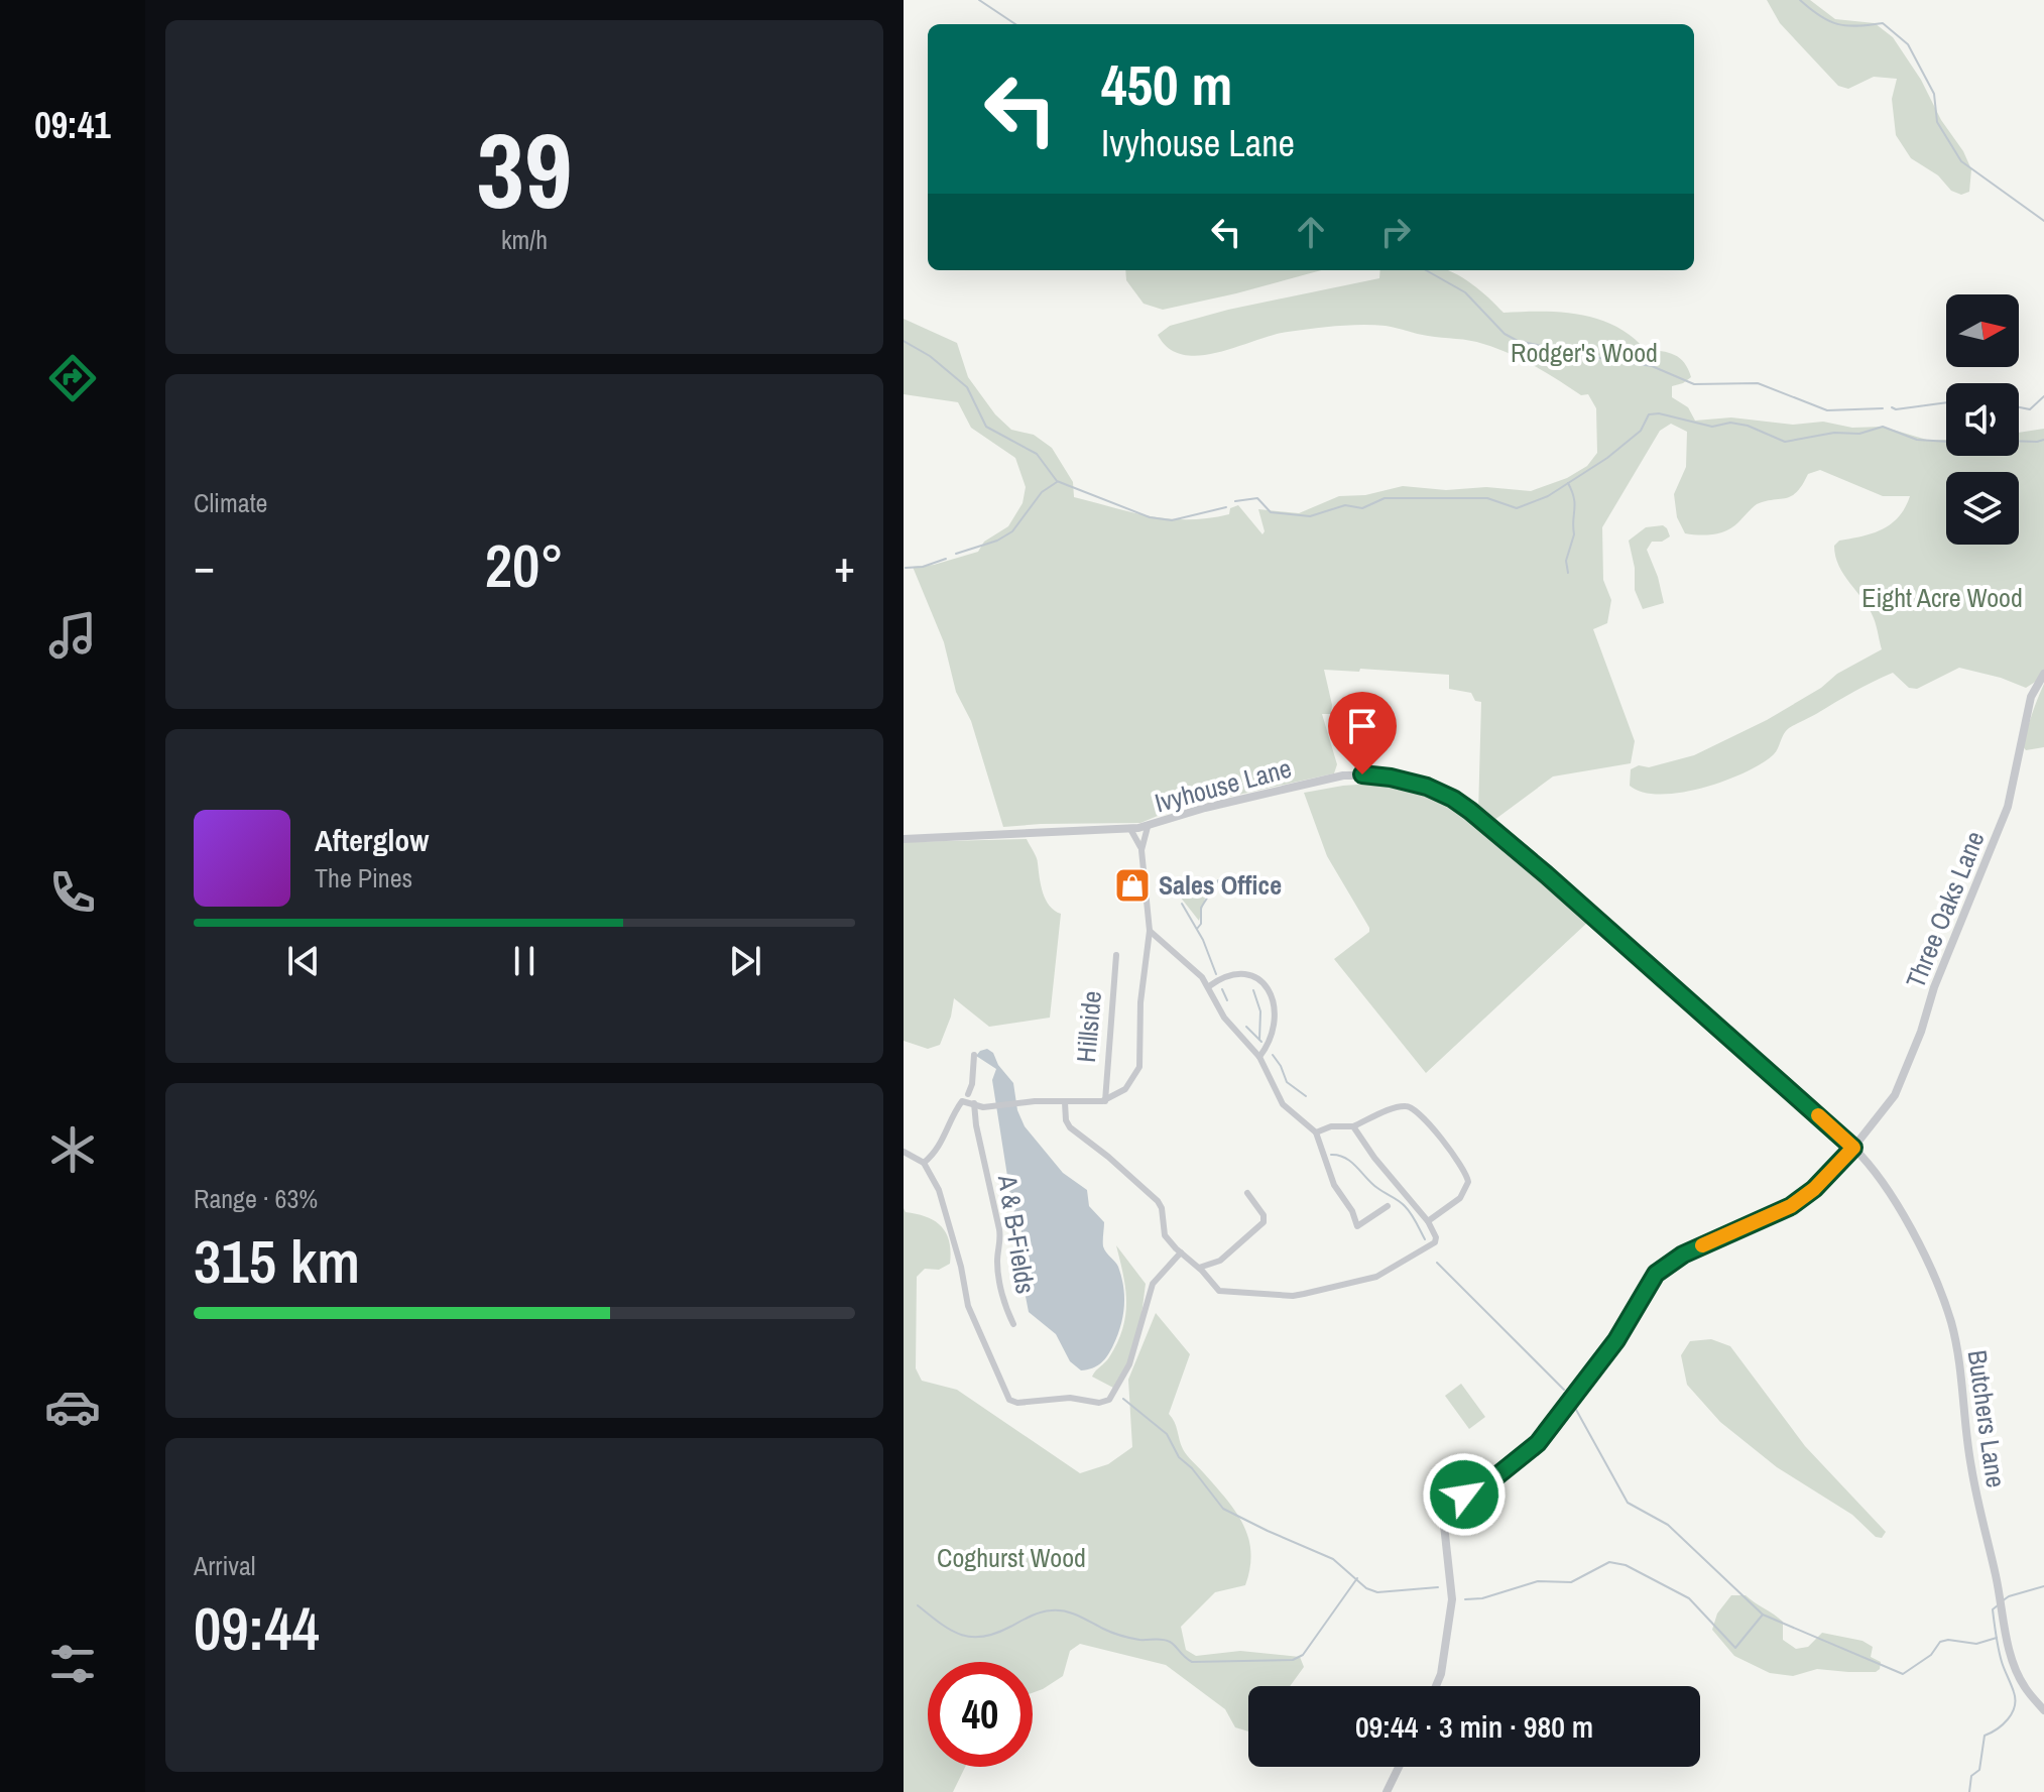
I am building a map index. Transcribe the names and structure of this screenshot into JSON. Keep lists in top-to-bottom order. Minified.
{"streets":{"street":["Ivyhouse Lane","Three Oaks Lane","Hillside","A & B-Fields","Butchers Lane"]},"crossings":[["Ivyhouse Lane","Three Oaks Lane"],["Ivyhouse Lane","Butchers Lane"],["Three Oaks Lane","Butchers Lane"]],"parks":["Rodger's Wood","Eight Acre Wood","Coghurst Wood"],"places":{"shop":["Sales Office"]},"north":"right","page":{"tabs":"09:41","tile":[["39","km/h"],"Climate",["Range · 63%","315 km"],["Arrival","09:44"]],"turn":["450 m","Ivyhouse Lane"],"heat":["−","20°","+"],"song":["Afterglow","The Pines"],"limit":"40","trip":"09:44 · 3 min · 980 m"}}
